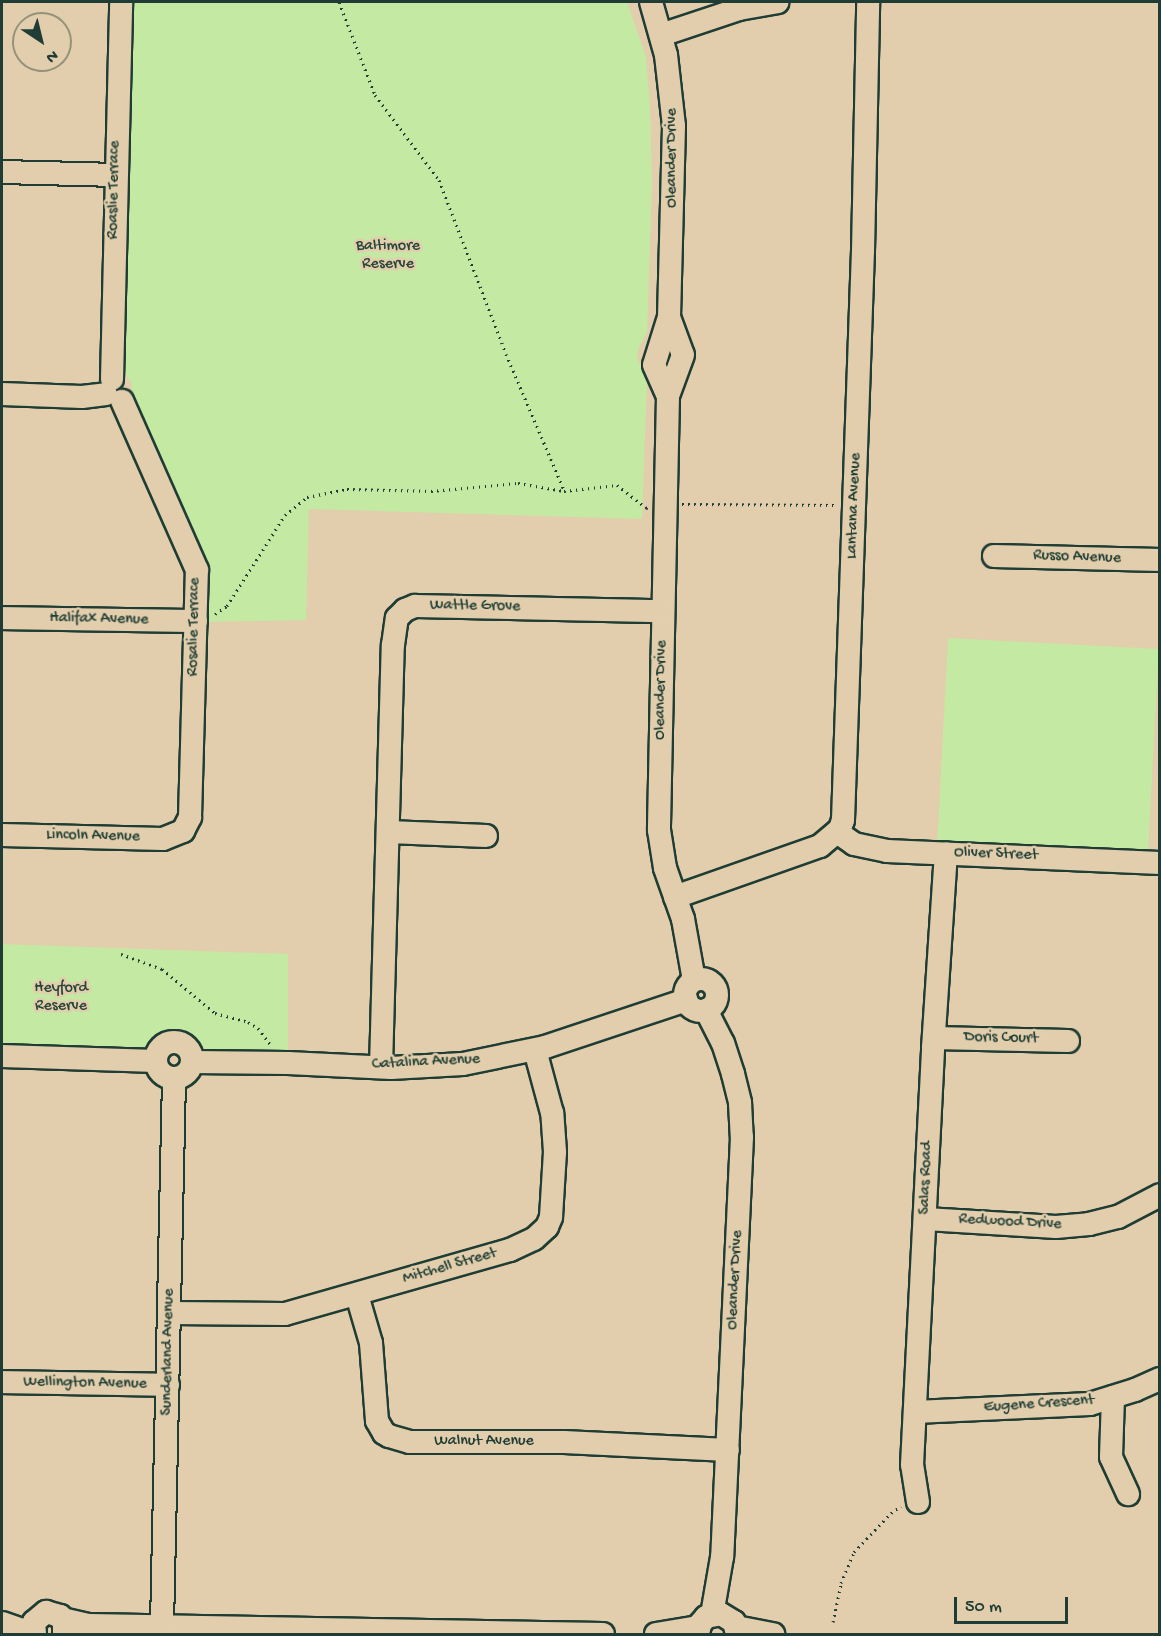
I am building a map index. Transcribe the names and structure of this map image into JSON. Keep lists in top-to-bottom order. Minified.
{"streets":{"street":["Oleander Drive","Roaslie Terrace","Lantana Avenue","Russo Avenue","Wattle Grove","Halifax Avenue","Rosalie Terrace","Lincoln Avenue","Oliver Street","Doris Court","Catalina Avenue","Salas Road","Redwood Drive","Mitchell Street","Sunderland Avenue","Wellington Avenue","Eugene Crescent","Walnut Avenue"]},"crossings":[["Oleander Drive","Wattle Grove"],["Oleander Drive","Catalina Avenue"],["Oleander Drive","Walnut Avenue"],["Roaslie Terrace","Rosalie Terrace"],["Lantana Avenue","Oliver Street"],["Wattle Grove","Catalina Avenue"],["Halifax Avenue","Rosalie Terrace"],["Rosalie Terrace","Lincoln Avenue"],["Oliver Street","Salas Road"],["Doris Court","Salas Road"],["Catalina Avenue","Mitchell Street"],["Catalina Avenue","Sunderland Avenue"],["Salas Road","Redwood Drive"],["Salas Road","Eugene Crescent"],["Mitchell Street","Sunderland Avenue"],["Mitchell Street","Walnut Avenue"],["Sunderland Avenue","Wellington Avenue"]],"parks":["Baltimore Reserve","Heyford Reserve"],"scale_bar":"50 m","north":"bottom right"}
